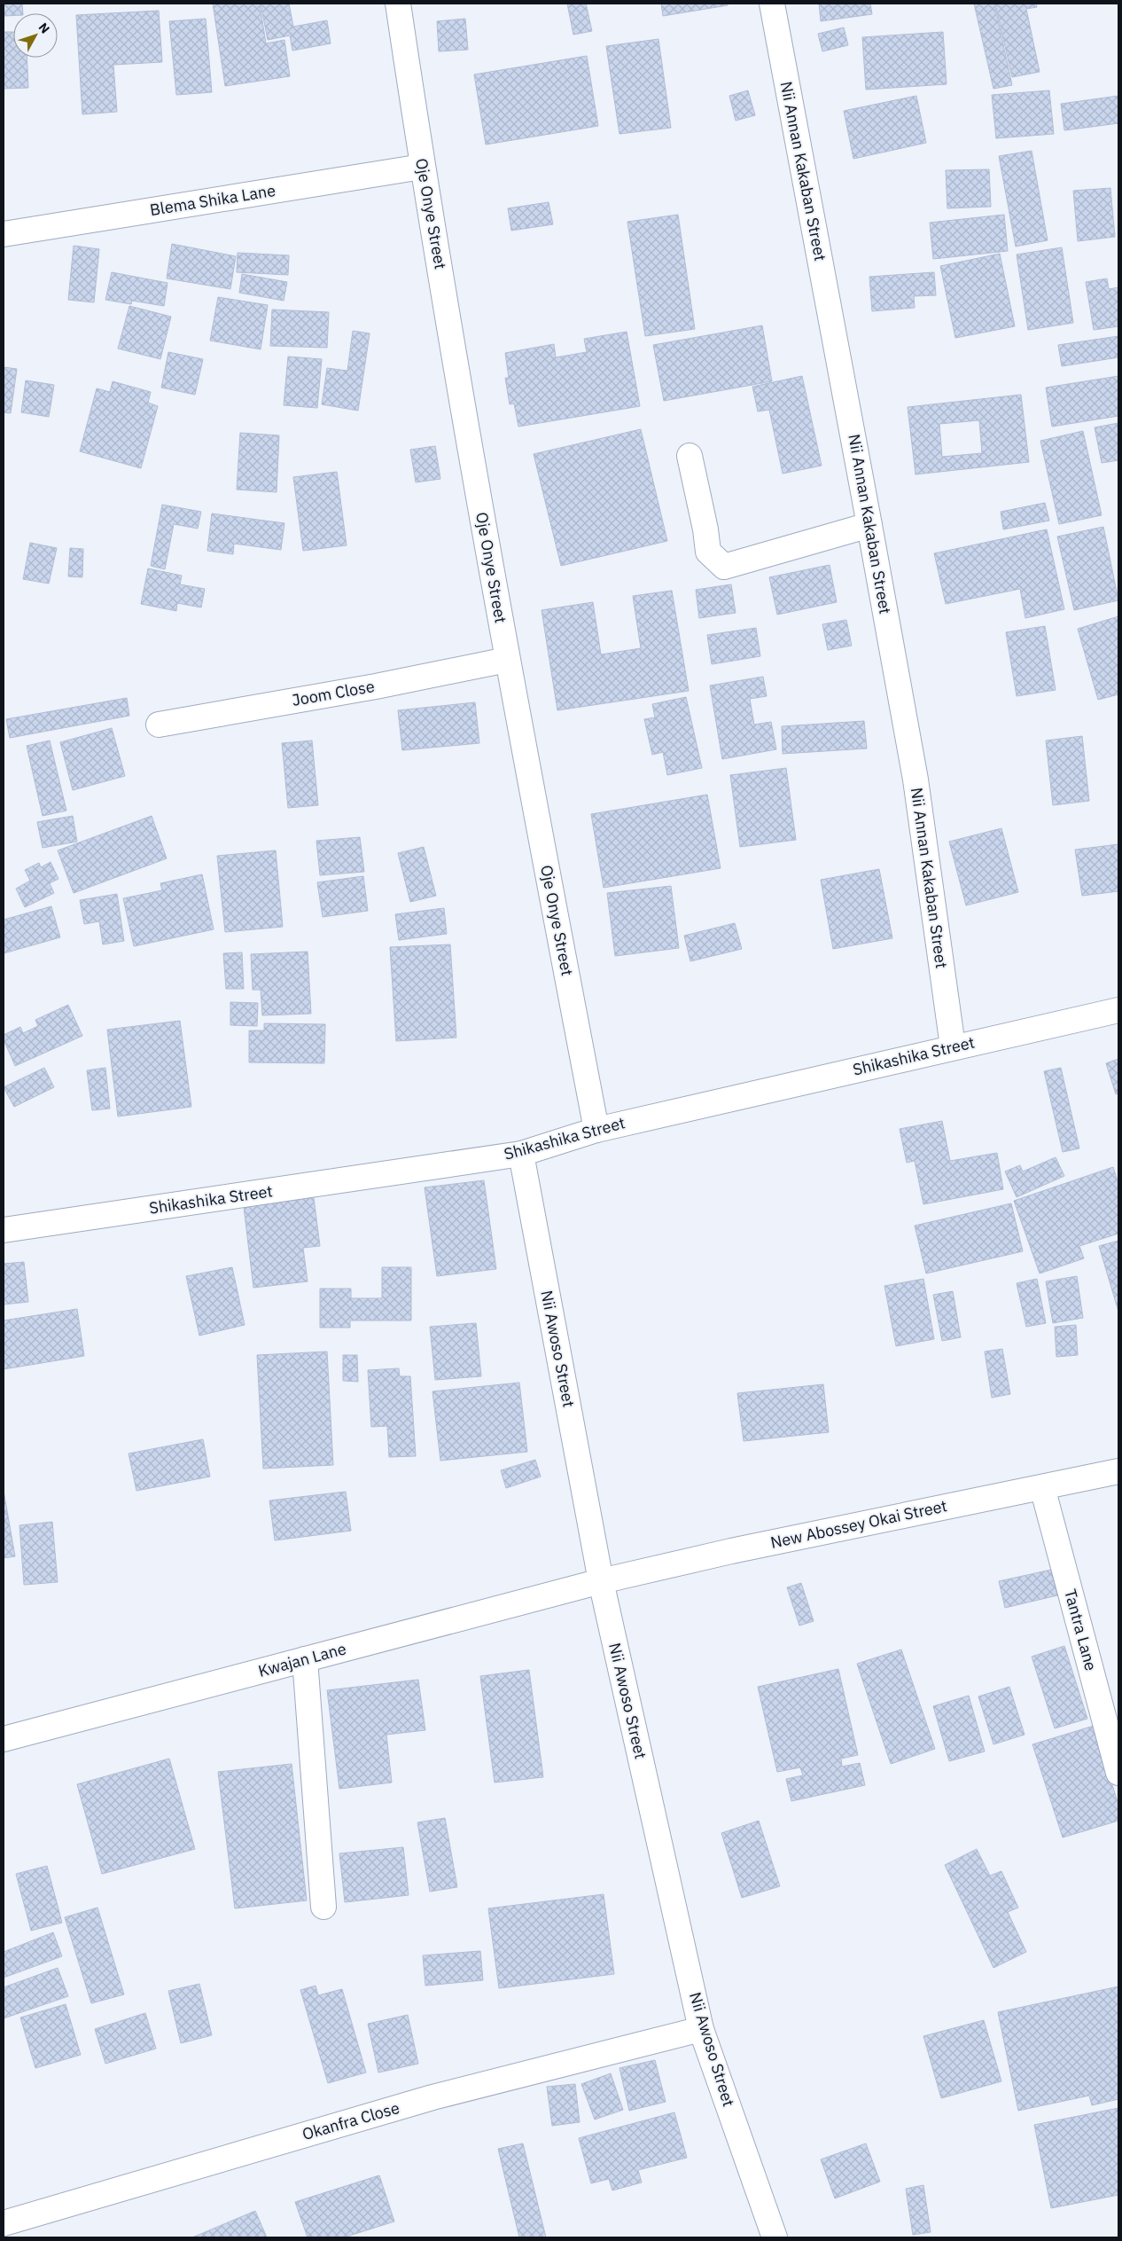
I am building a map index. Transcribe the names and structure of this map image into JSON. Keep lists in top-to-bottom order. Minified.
{"streets":{"street":["Nii Annan Kakaban Street","Blema Shika Lane","Oje Onye Street","Joom Close","Shikashika Street","Nii Awoso Street","New Abossey Okai Street","Tantra Lane","Kwajan Lane","Okanfra Close"]},"crossings":[["Nii Annan Kakaban Street","Shikashika Street"],["Blema Shika Lane","Oje Onye Street"],["Oje Onye Street","Joom Close"],["Oje Onye Street","Shikashika Street"],["Shikashika Street","Nii Awoso Street"],["Nii Awoso Street","New Abossey Okai Street"],["Nii Awoso Street","Kwajan Lane"],["Nii Awoso Street","Okanfra Close"],["New Abossey Okai Street","Tantra Lane"],["New Abossey Okai Street","Kwajan Lane"]],"north":"top right"}
